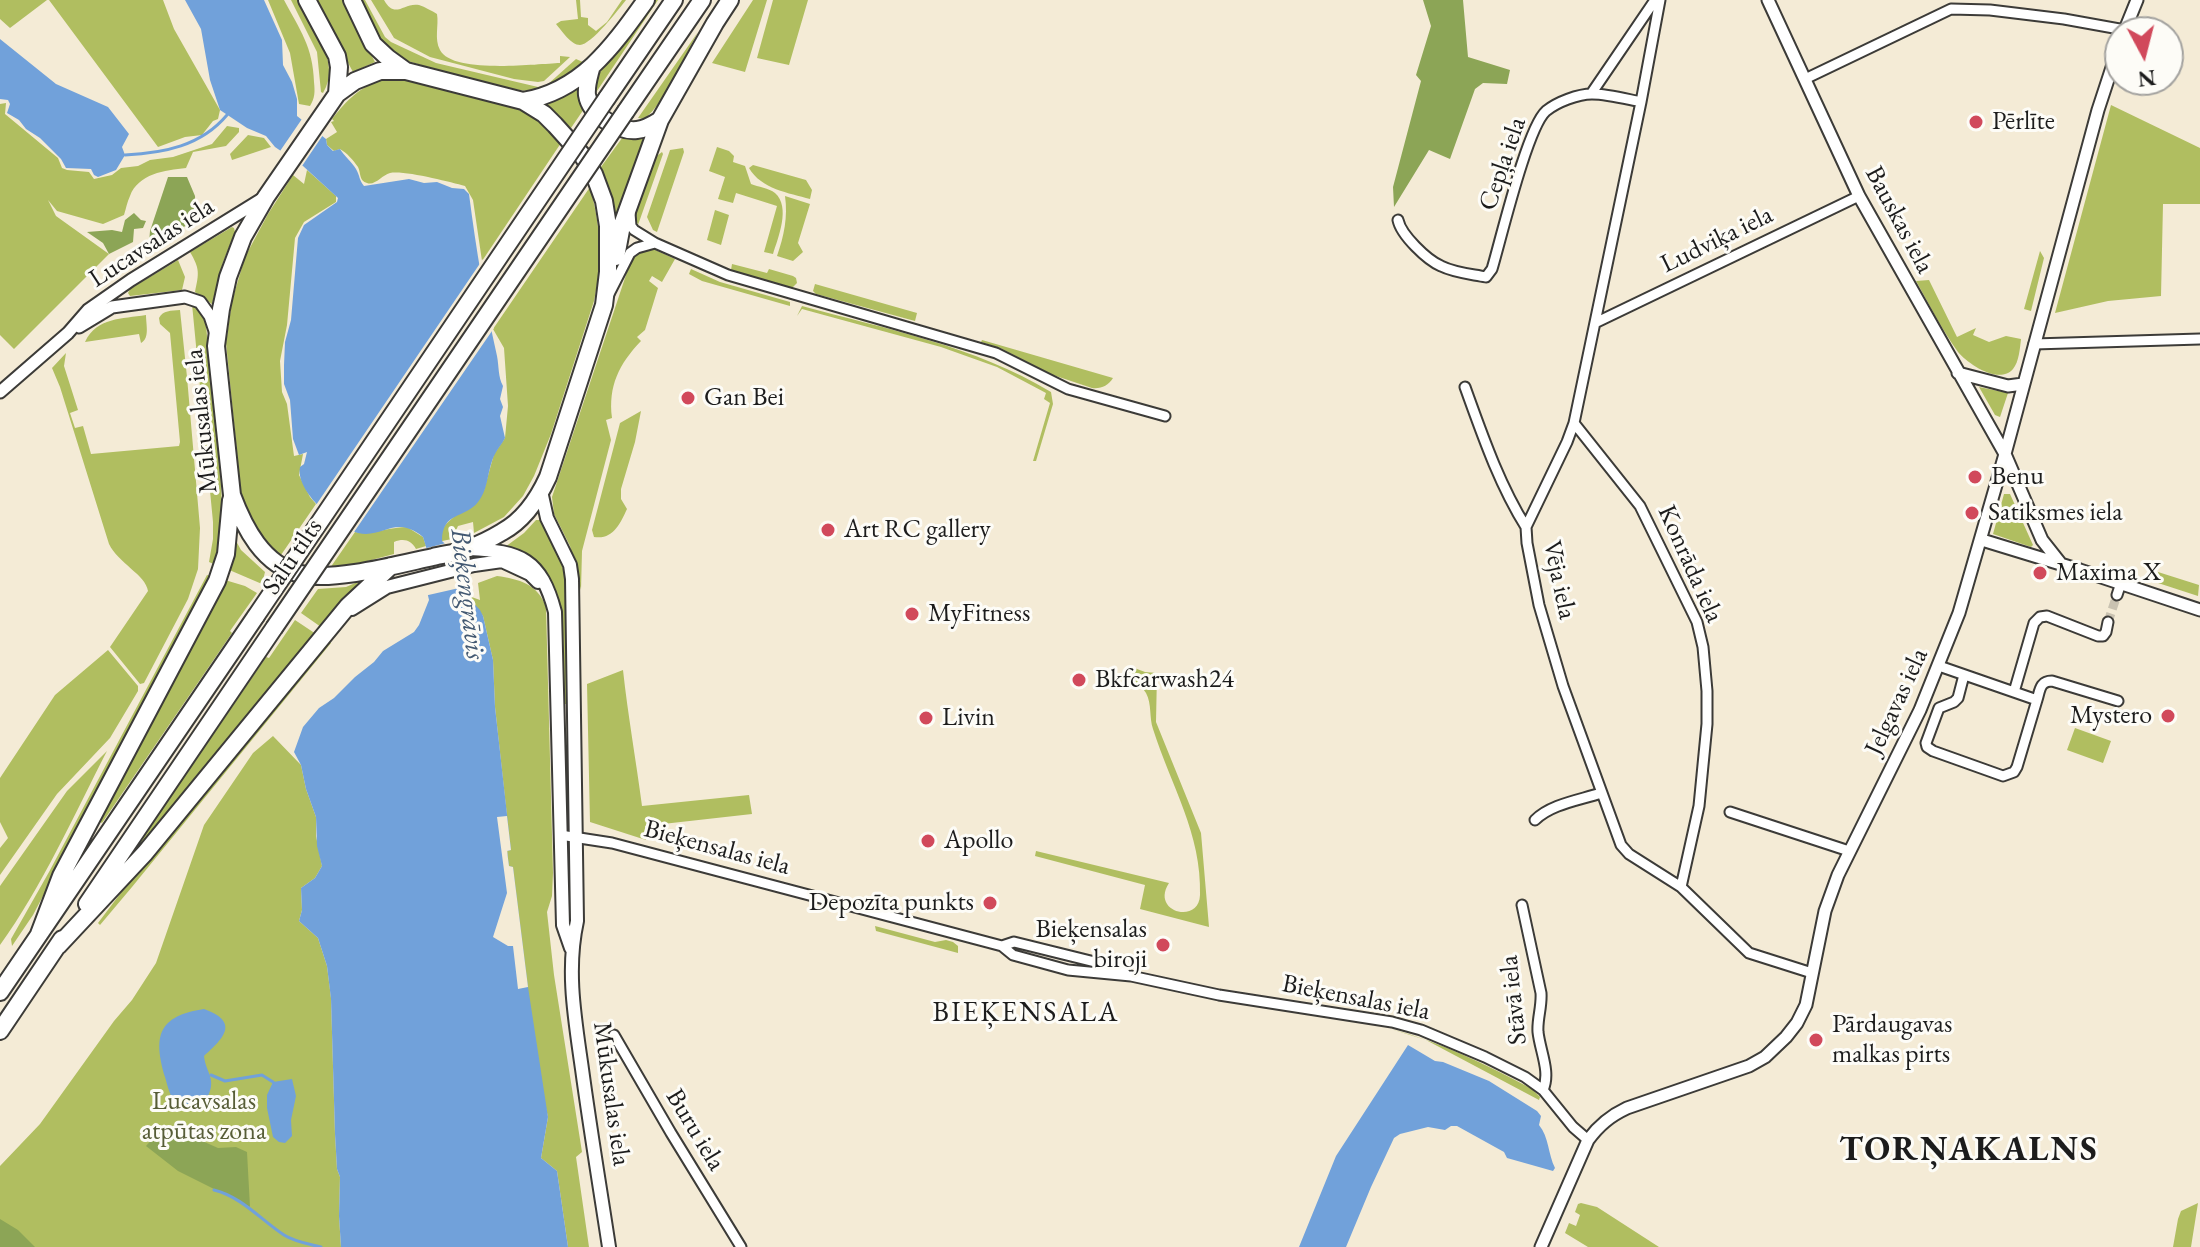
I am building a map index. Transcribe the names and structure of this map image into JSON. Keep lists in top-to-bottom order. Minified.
{"streets":{"highway":["Mūkusalas iela","Salu tilts"],"street":["Cepļa iela","Bauskas iela","Ludviķa iela","Lucavsalas iela","Konrāda iela","Vēja iela","Jelgavas iela","Bieķensalas iela","Stāvā iela","Buru iela"]},"crossings":[["Cepļa iela","Vēja iela"],["Bauskas iela","Ludviķa iela"],["Bauskas iela","Jelgavas iela"],["Ludviķa iela","Vēja iela"],["Lucavsalas iela","Mūkusalas iela"],["Mūkusalas iela","Bieķensalas iela"],["Konrāda iela","Vēja iela"],["Vēja iela","Jelgavas iela"],["Jelgavas iela","Bieķensalas iela"],["Bieķensalas iela","Stāvā iela"]],"districts":["BIEĶENSALA","TORŅAKALNS"],"water":["Bieķengrāvis"],"parks":["Lucavsalas atpūtas zona"],"places":["Pērlīte","Gan Bei","Benu","Satiksmes iela","Art RC gallery","Maxima X","MyFitness","Bkfcarwash24","Mystero","Livin","Apollo","Depozīta punkts","Bieķensalas biroji","Pārdaugavas malkas pirts"],"north":"bottom"}
